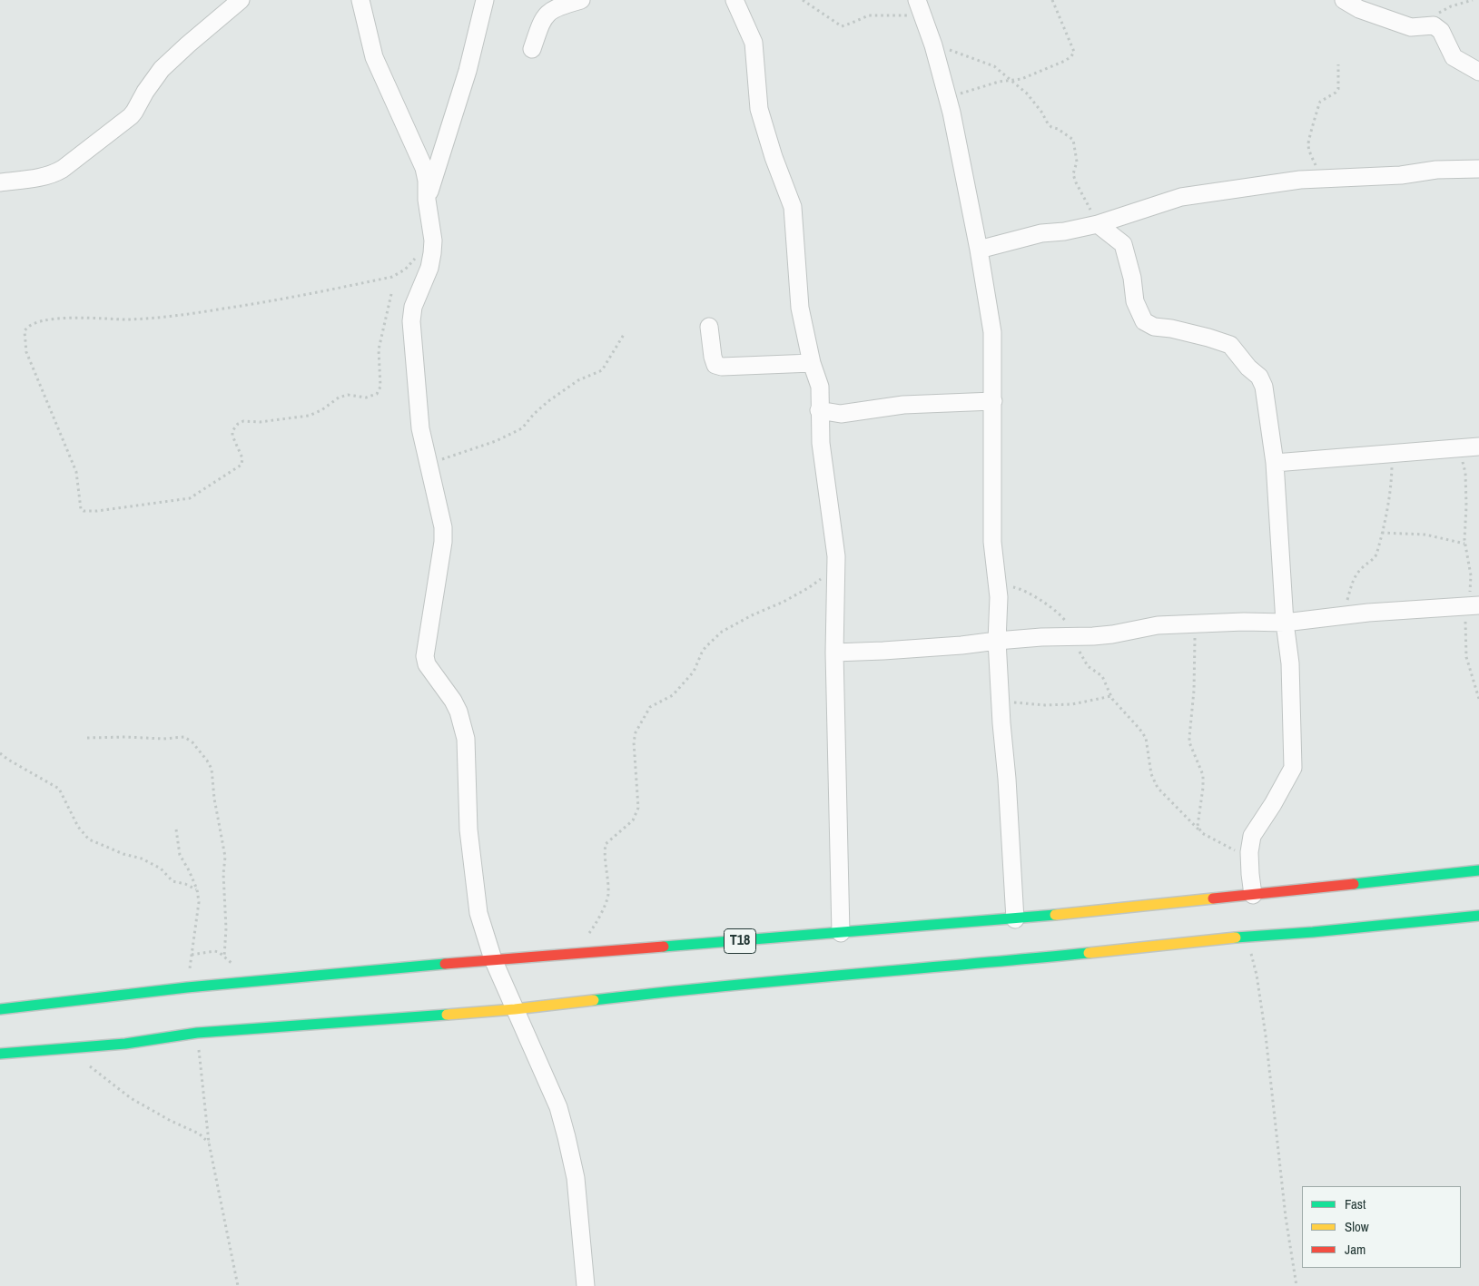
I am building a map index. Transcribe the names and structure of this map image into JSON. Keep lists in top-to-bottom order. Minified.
{"streets":{"main road":["T18"]},"legend":["Fast","Slow","Jam"]}
